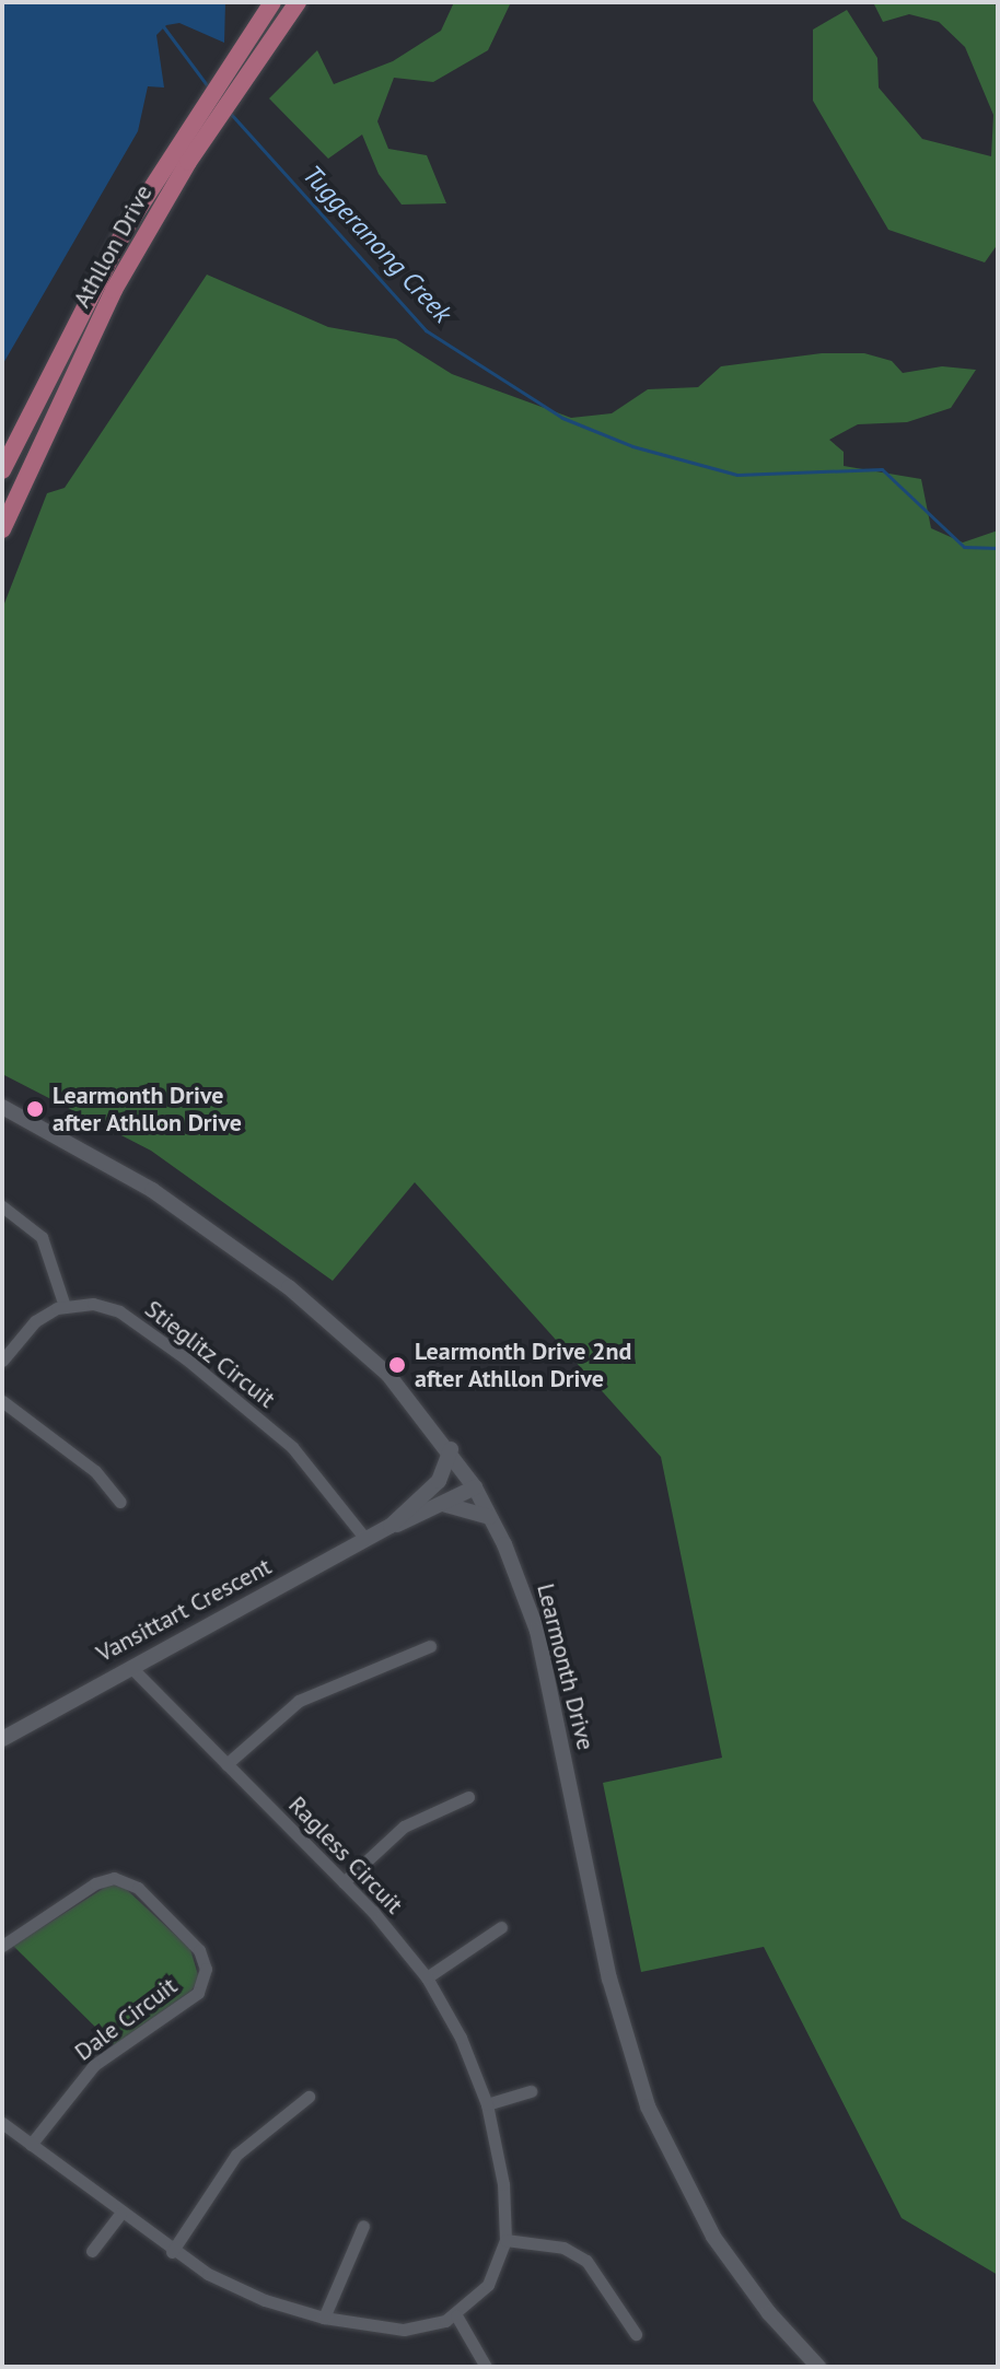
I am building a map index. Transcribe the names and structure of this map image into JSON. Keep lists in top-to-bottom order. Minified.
{"streets":{"main road":["Athllon Drive"],"street":["Stieglitz Circuit","Vansittart Crescent","Learmonth Drive","Ragless Circuit","Dale Circuit"]},"crossings":[["Stieglitz Circuit","Vansittart Crescent"],["Vansittart Crescent","Learmonth Drive"],["Vansittart Crescent","Ragless Circuit"],["Ragless Circuit","Dale Circuit"]],"water":["Tuggeranong Creek"],"places":["Learmonth Drive after Athllon Drive","Learmonth Drive 2nd after Athllon Drive"]}
